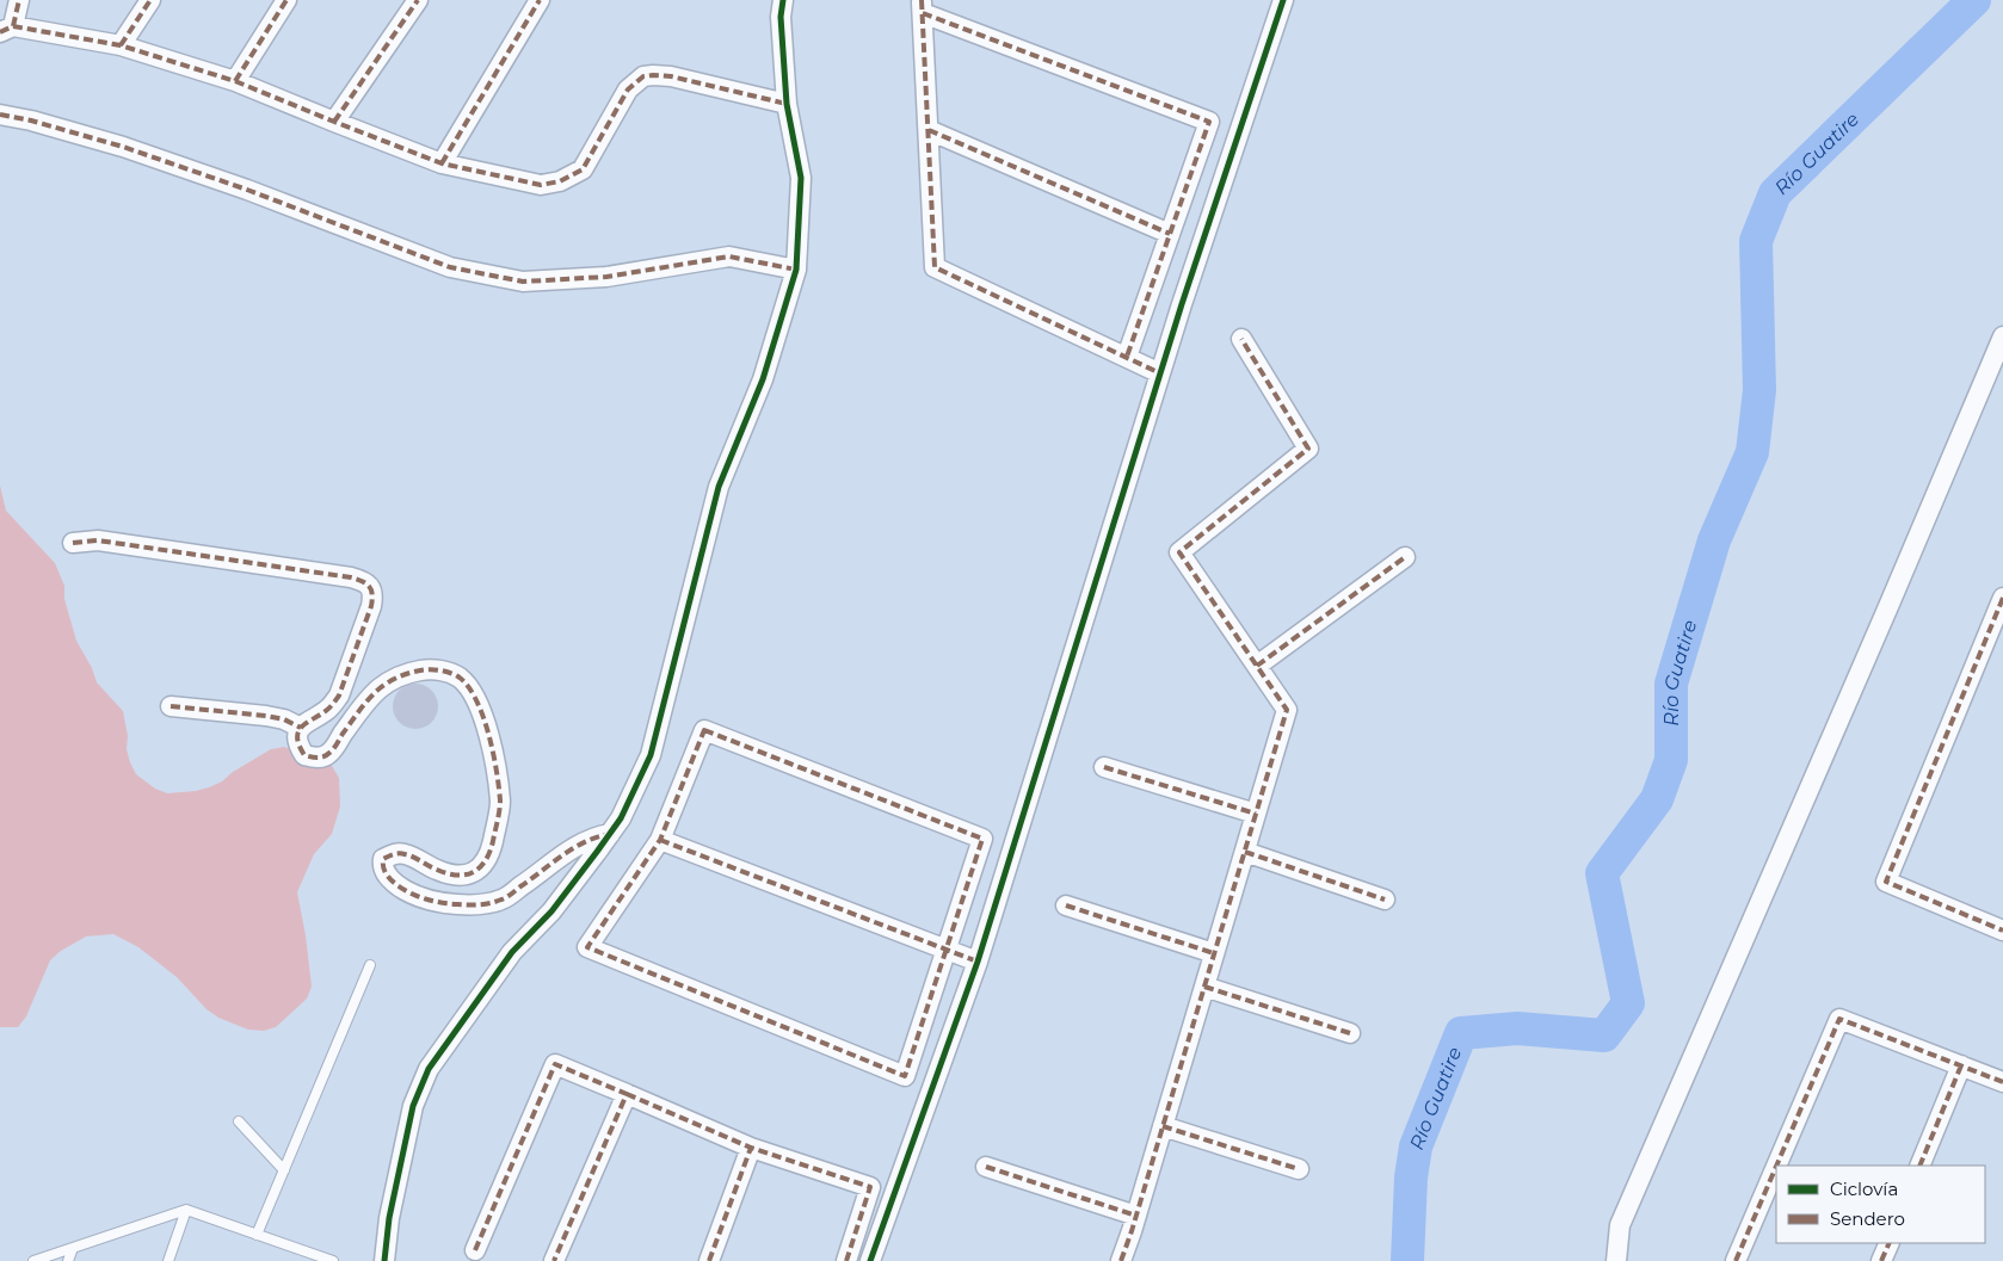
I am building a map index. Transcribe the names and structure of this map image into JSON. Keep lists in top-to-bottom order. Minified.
{"water":["Río Guatire"],"legend":["Ciclovía","Sendero"]}
